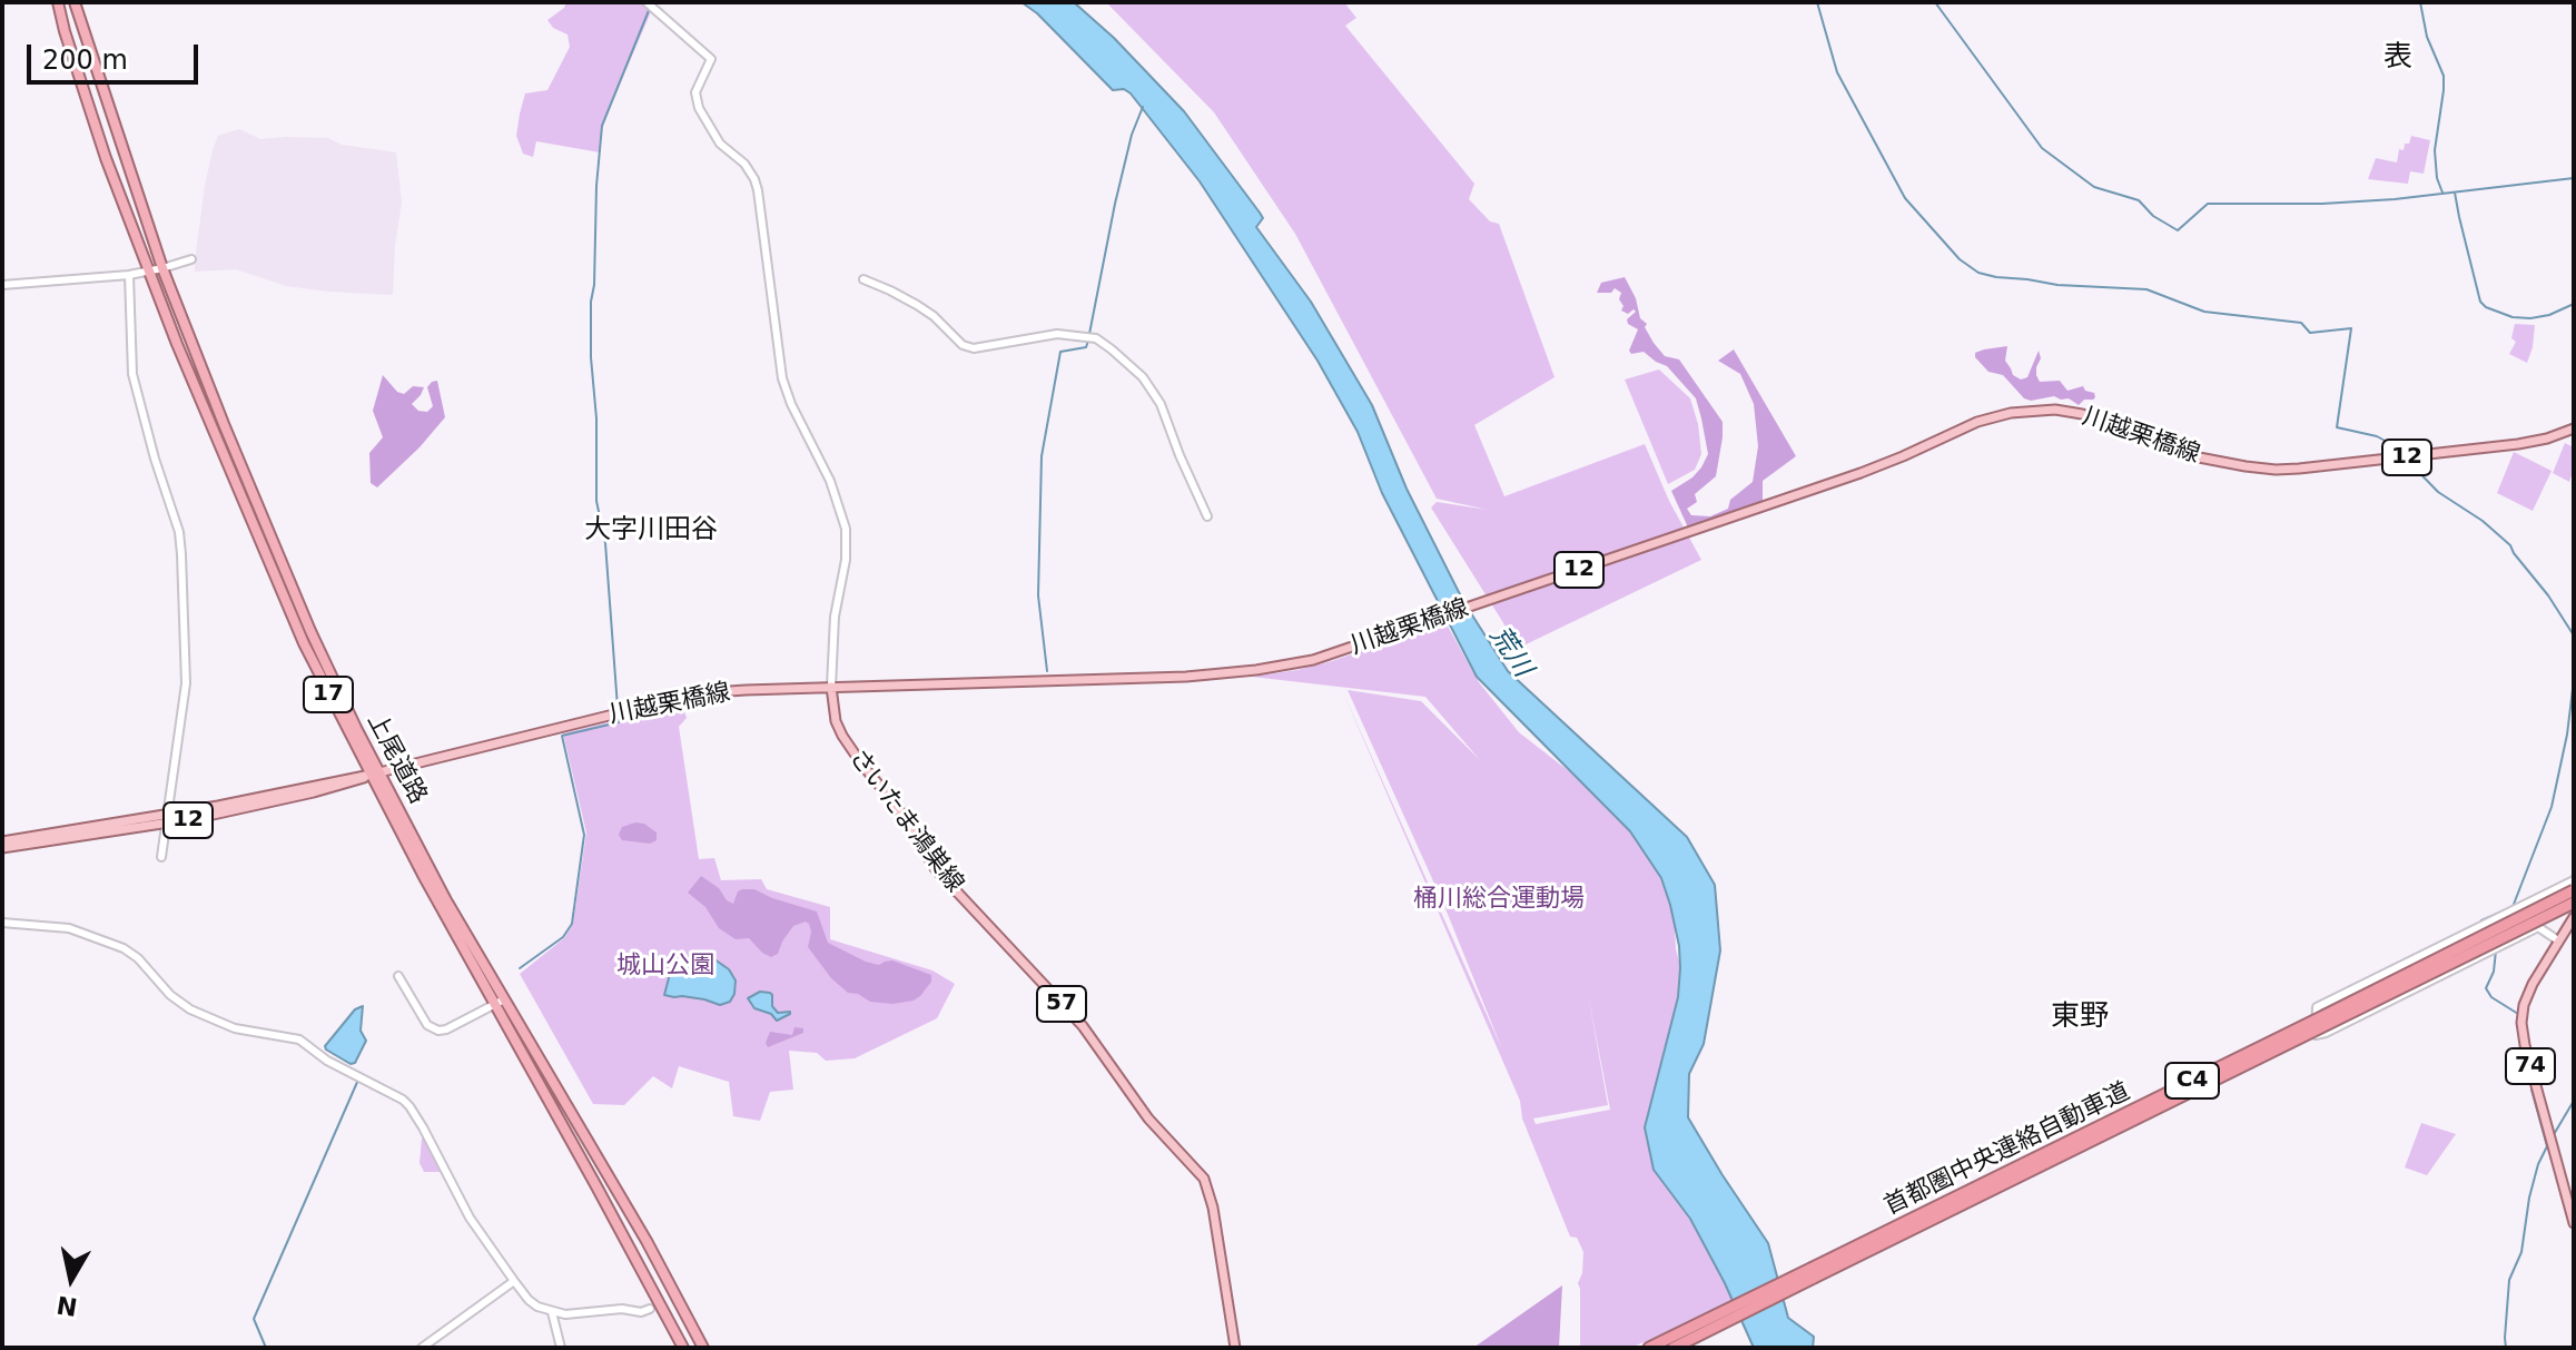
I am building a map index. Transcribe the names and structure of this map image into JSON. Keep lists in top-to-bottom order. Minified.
{"streets":{"highway":["17","上尾道路","C4","首都圏中央連絡自動車道"],"main road":["川越栗橋線","12","さいたま鴻巣線","57","74"]},"crossings":[["川越栗橋線","上尾道路"],["川越栗橋線","さいたま鴻巣線"]],"districts":["表","大字川田谷","東野"],"water":["荒川"],"parks":["桶川総合運動場","城山公園"],"scale_bar":"200 m","north":"bottom"}
